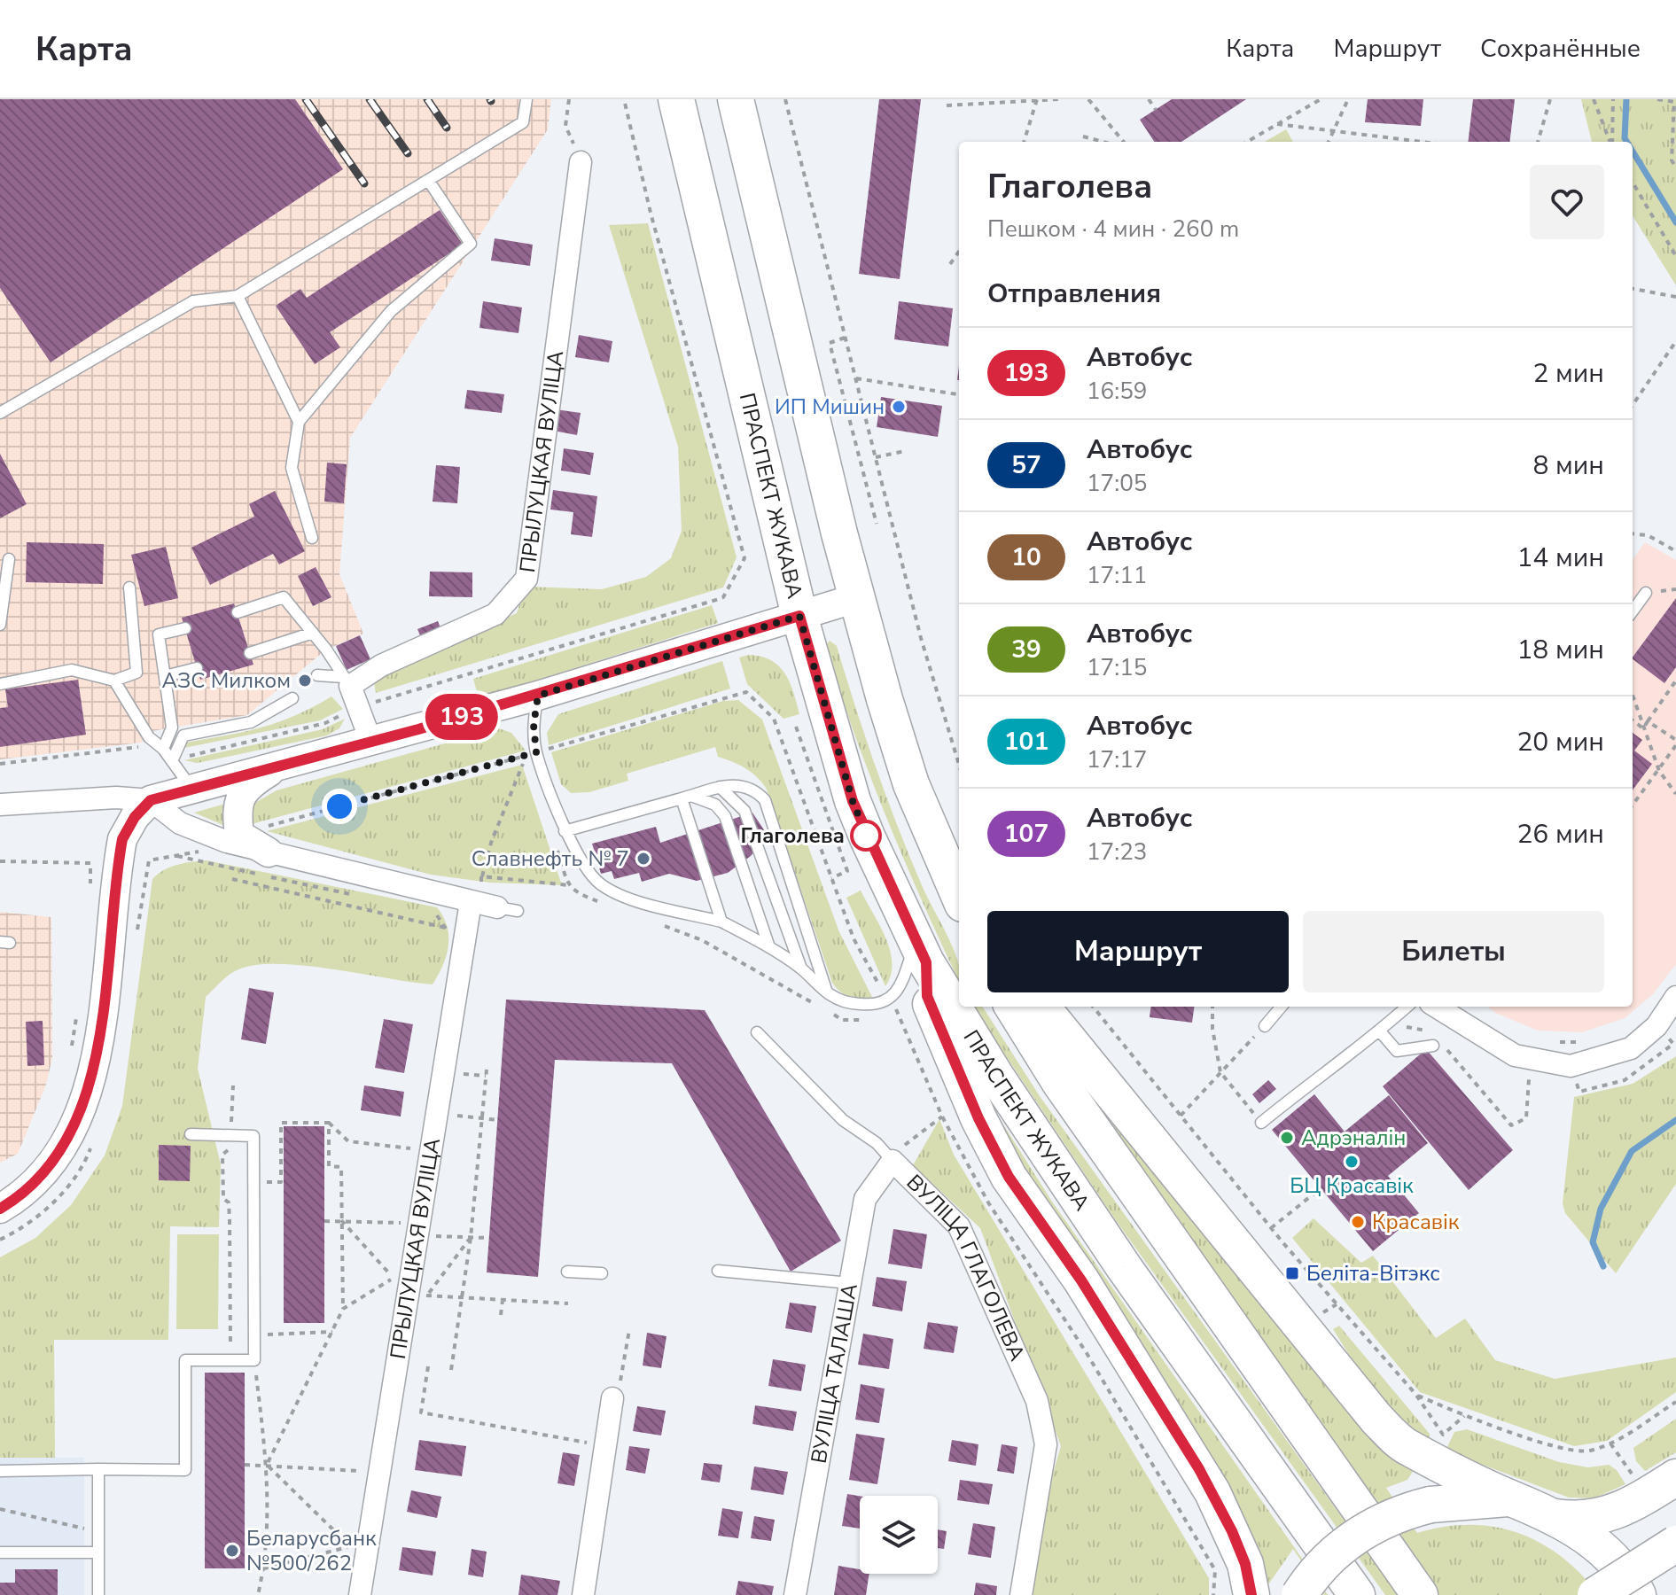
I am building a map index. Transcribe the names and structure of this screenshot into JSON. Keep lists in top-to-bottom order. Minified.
{"streets":{"main road":["ПРАСПЕКТ ЖУКАВА"],"street":["ПРЫЛУЦКАЯ ВУЛІЦА","ВУЛІЦА ГЛАГОЛЕВА","ВУЛІЦА ТАЛАША"]},"crossings":[["ВУЛІЦА ГЛАГОЛЕВА","ВУЛІЦА ТАЛАША"]],"places":{"other":["ИП Мишин","АЗС Милком","Глаголева","Славнефть № 7","Адрэналін","БЦ Красавік","Красавік","Беларусбанк №500/262"],"transit":["Беліта-Вітэкс"]},"lines":["bus line 193"],"page":{"header":"Карта","nav":["Карта","Маршрут","Сохранённые"],"on_map":"193","heading":[["Глаголева","Пешком · 4 мин · 260 m"],"Отправления"],"list":[{"mark":"193","name":"Автобус","note":"16:59","value":"2 мин"},{"mark":"57","name":"Автобус","note":"17:05","value":"8 мин"},{"mark":"10","name":"Автобус","note":"17:11","value":"14 мин"},{"mark":"39","name":"Автобус","note":"17:15","value":"18 мин"},{"mark":"101","name":"Автобус","note":"17:17","value":"20 мин"},{"mark":"107","name":"Автобус","note":"17:23","value":"26 мин"}],"buttons":["Маршрут","Билеты"]}}
